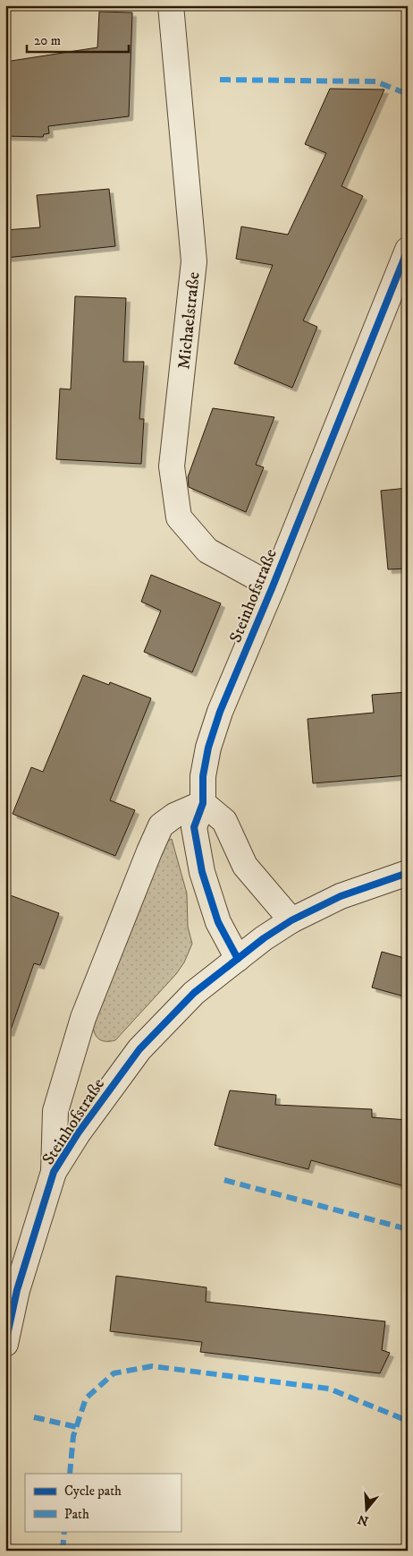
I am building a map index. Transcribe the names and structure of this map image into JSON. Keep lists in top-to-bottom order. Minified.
{"streets":{"street":["Michaelstraße","Steinhofstraße"]},"crossings":[["Michaelstraße","Steinhofstraße"]],"legend":["Cycle path","Path"],"scale_bar":"20 m","north":"bottom"}
